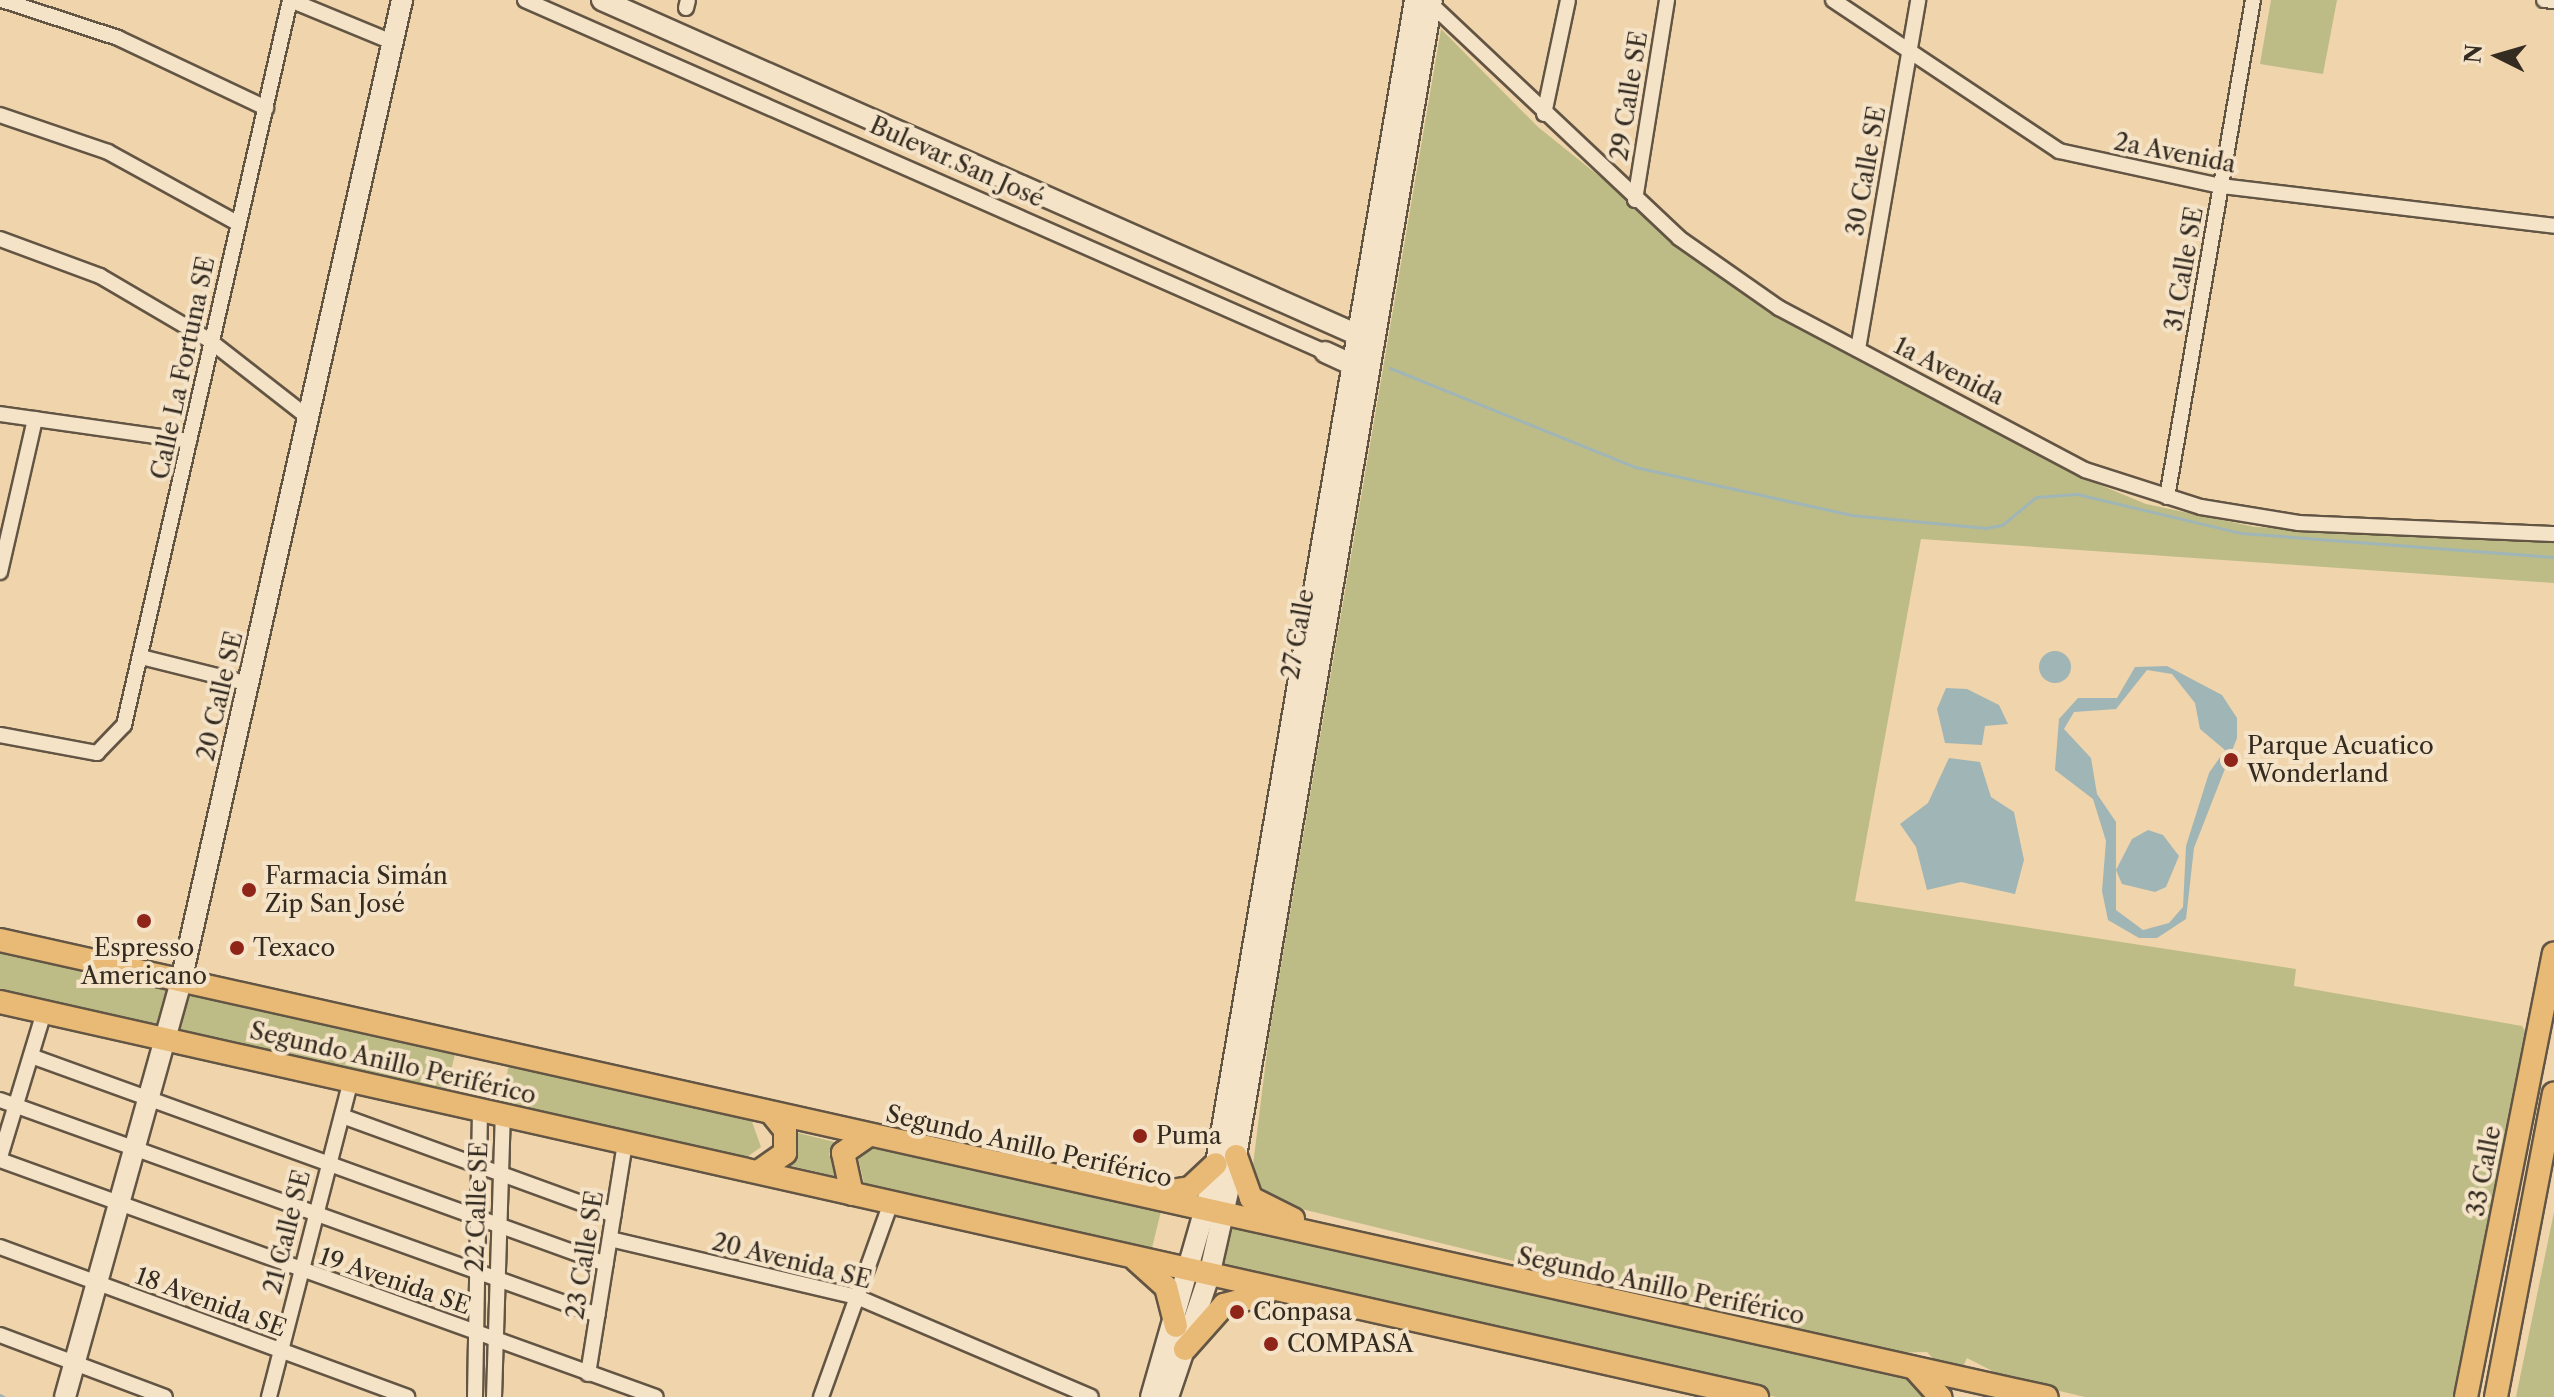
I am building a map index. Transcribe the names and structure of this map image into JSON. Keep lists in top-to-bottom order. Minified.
{"streets":{"main road":["Segundo Anillo Periférico","33 Calle"],"street":["29 Calle SE","2a Avenida","Bulevar San José","30 Calle SE","31 Calle SE","Calle La Fortuna SE","1a Avenida","27 Calle","20 Calle SE","22 Calle SE","21 Calle SE","23 Calle SE","20 Avenida SE","19 Avenida SE","18 Avenida SE"]},"crossings":[["29 Calle SE","1a Avenida"],["2a Avenida","30 Calle SE"],["2a Avenida","31 Calle SE"],["Bulevar San José","27 Calle"],["30 Calle SE","1a Avenida"],["31 Calle SE","1a Avenida"],["1a Avenida","27 Calle"],["27 Calle","Segundo Anillo Periférico"],["20 Calle SE","Segundo Anillo Periférico"],["20 Calle SE","19 Avenida SE"],["20 Calle SE","18 Avenida SE"],["Segundo Anillo Periférico","22 Calle SE"],["Segundo Anillo Periférico","21 Calle SE"],["Segundo Anillo Periférico","23 Calle SE"],["22 Calle SE","19 Avenida SE"],["21 Calle SE","19 Avenida SE"],["21 Calle SE","18 Avenida SE"],["23 Calle SE","20 Avenida SE"],["23 Calle SE","19 Avenida SE"]],"places":["Parque Acuatico Wonderland","Farmacia Simán Zip San José","Espresso Americano","Texaco","Puma","Conpasa","COMPASA"],"north":"left"}
